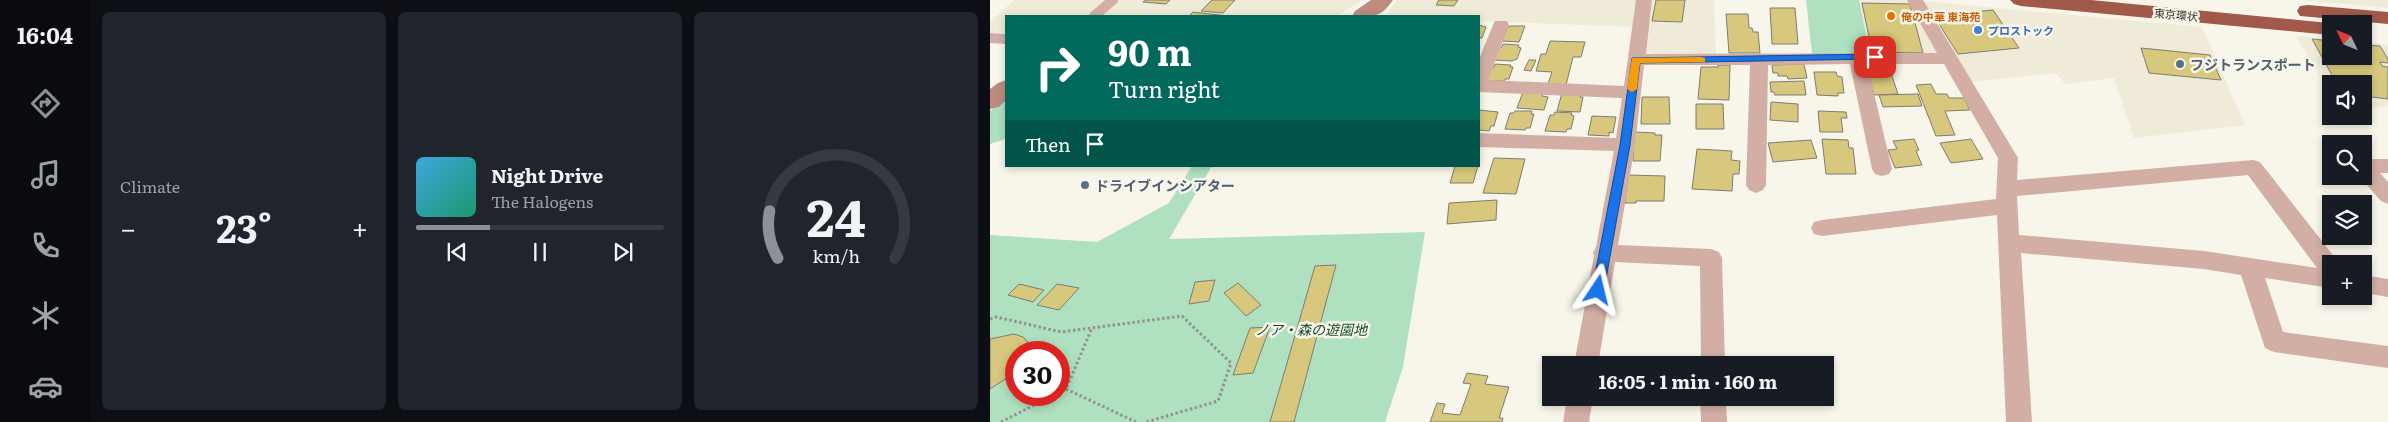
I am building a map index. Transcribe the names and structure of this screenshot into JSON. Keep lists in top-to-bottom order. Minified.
{"streets":{"highway":["東京環状"]},"parks":["ノア・森の遊園地"],"places":["俺の中華 東海苑","プロストック","フジトランスポート","ドライブインシアター"],"north":"top left","page":{"tabs":"16:04","tile":"Climate","map_buttons":"+","turn":["90 m","Turn right"],"then":"Then","song":["Night Drive","The Halogens"],"heat":["−","23°","+"],"limit":"30","trip":"16:05 · 1 min · 160 m","gauge":["24","km/h"]}}
